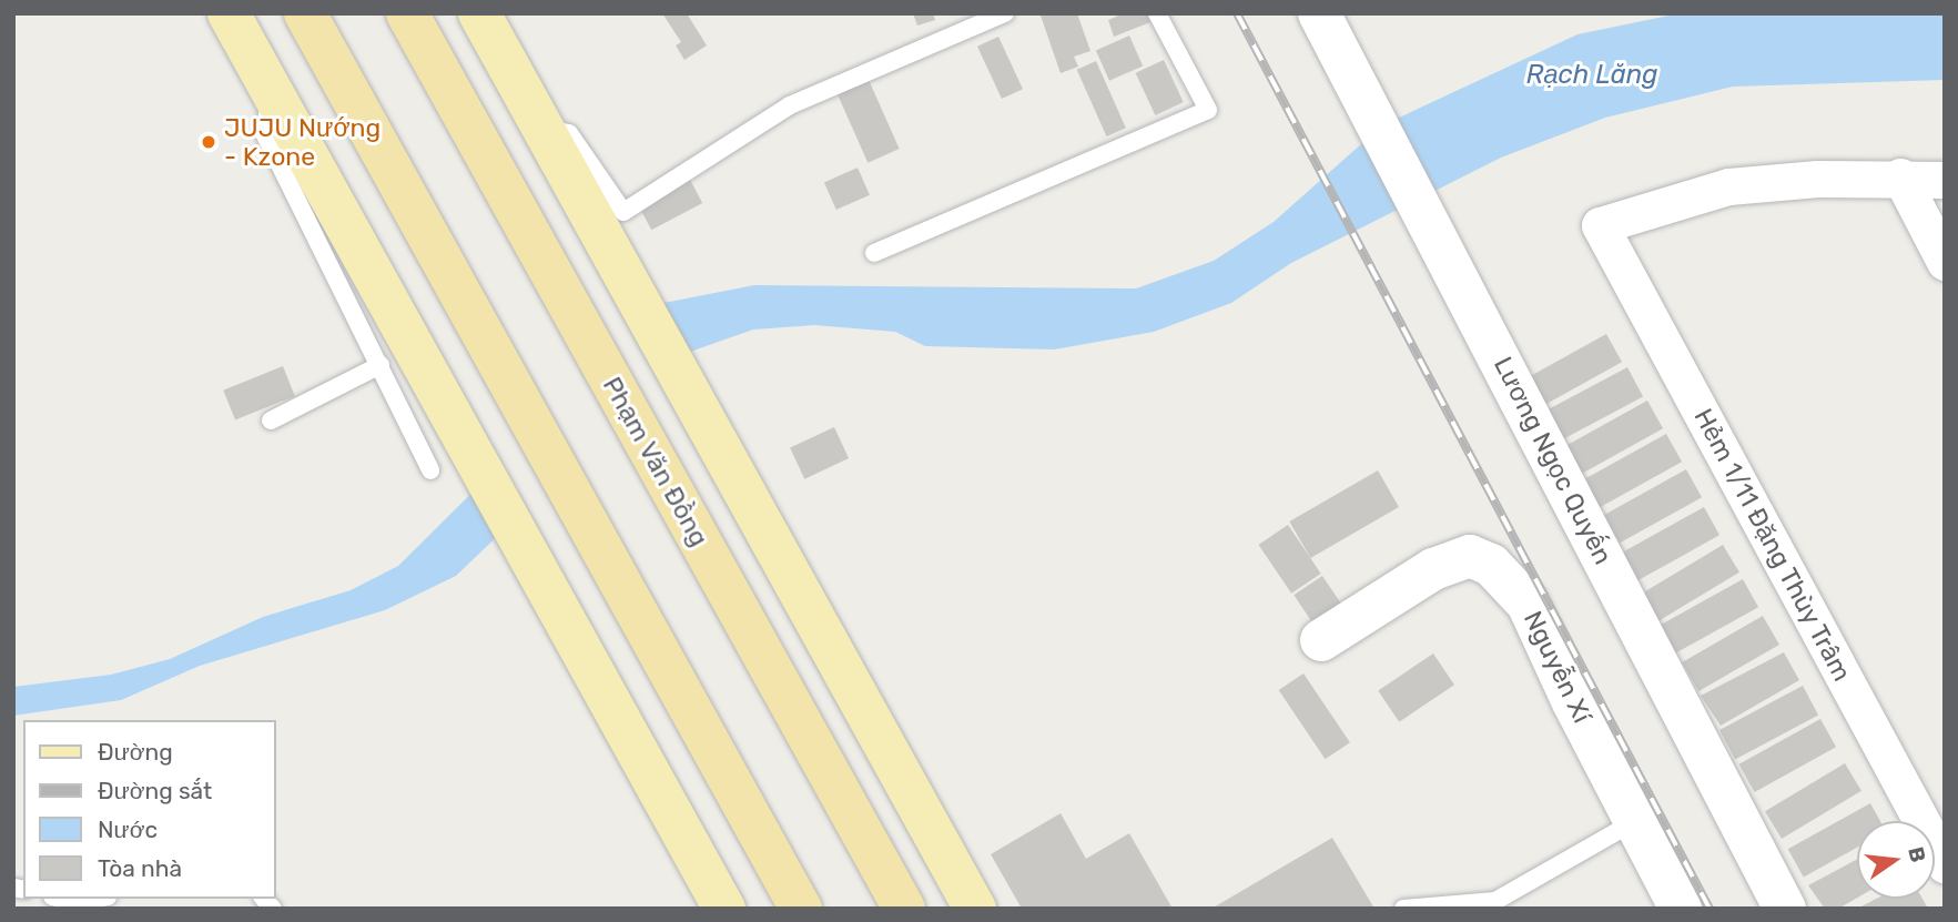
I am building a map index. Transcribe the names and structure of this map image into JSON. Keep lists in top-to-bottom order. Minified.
{"streets":{"highway":["Phạm Văn Đồng"],"street":["Lương Ngọc Quyến","Hẻm 1/11 Đặng Thùy Trâm","Nguyễn Xí"]},"water":["Rạch Lăng"],"places":["JUJU Nướng - Kzone"],"legend":["Đường","Đường sắt","Nước","Tòa nhà"],"north":"right"}
